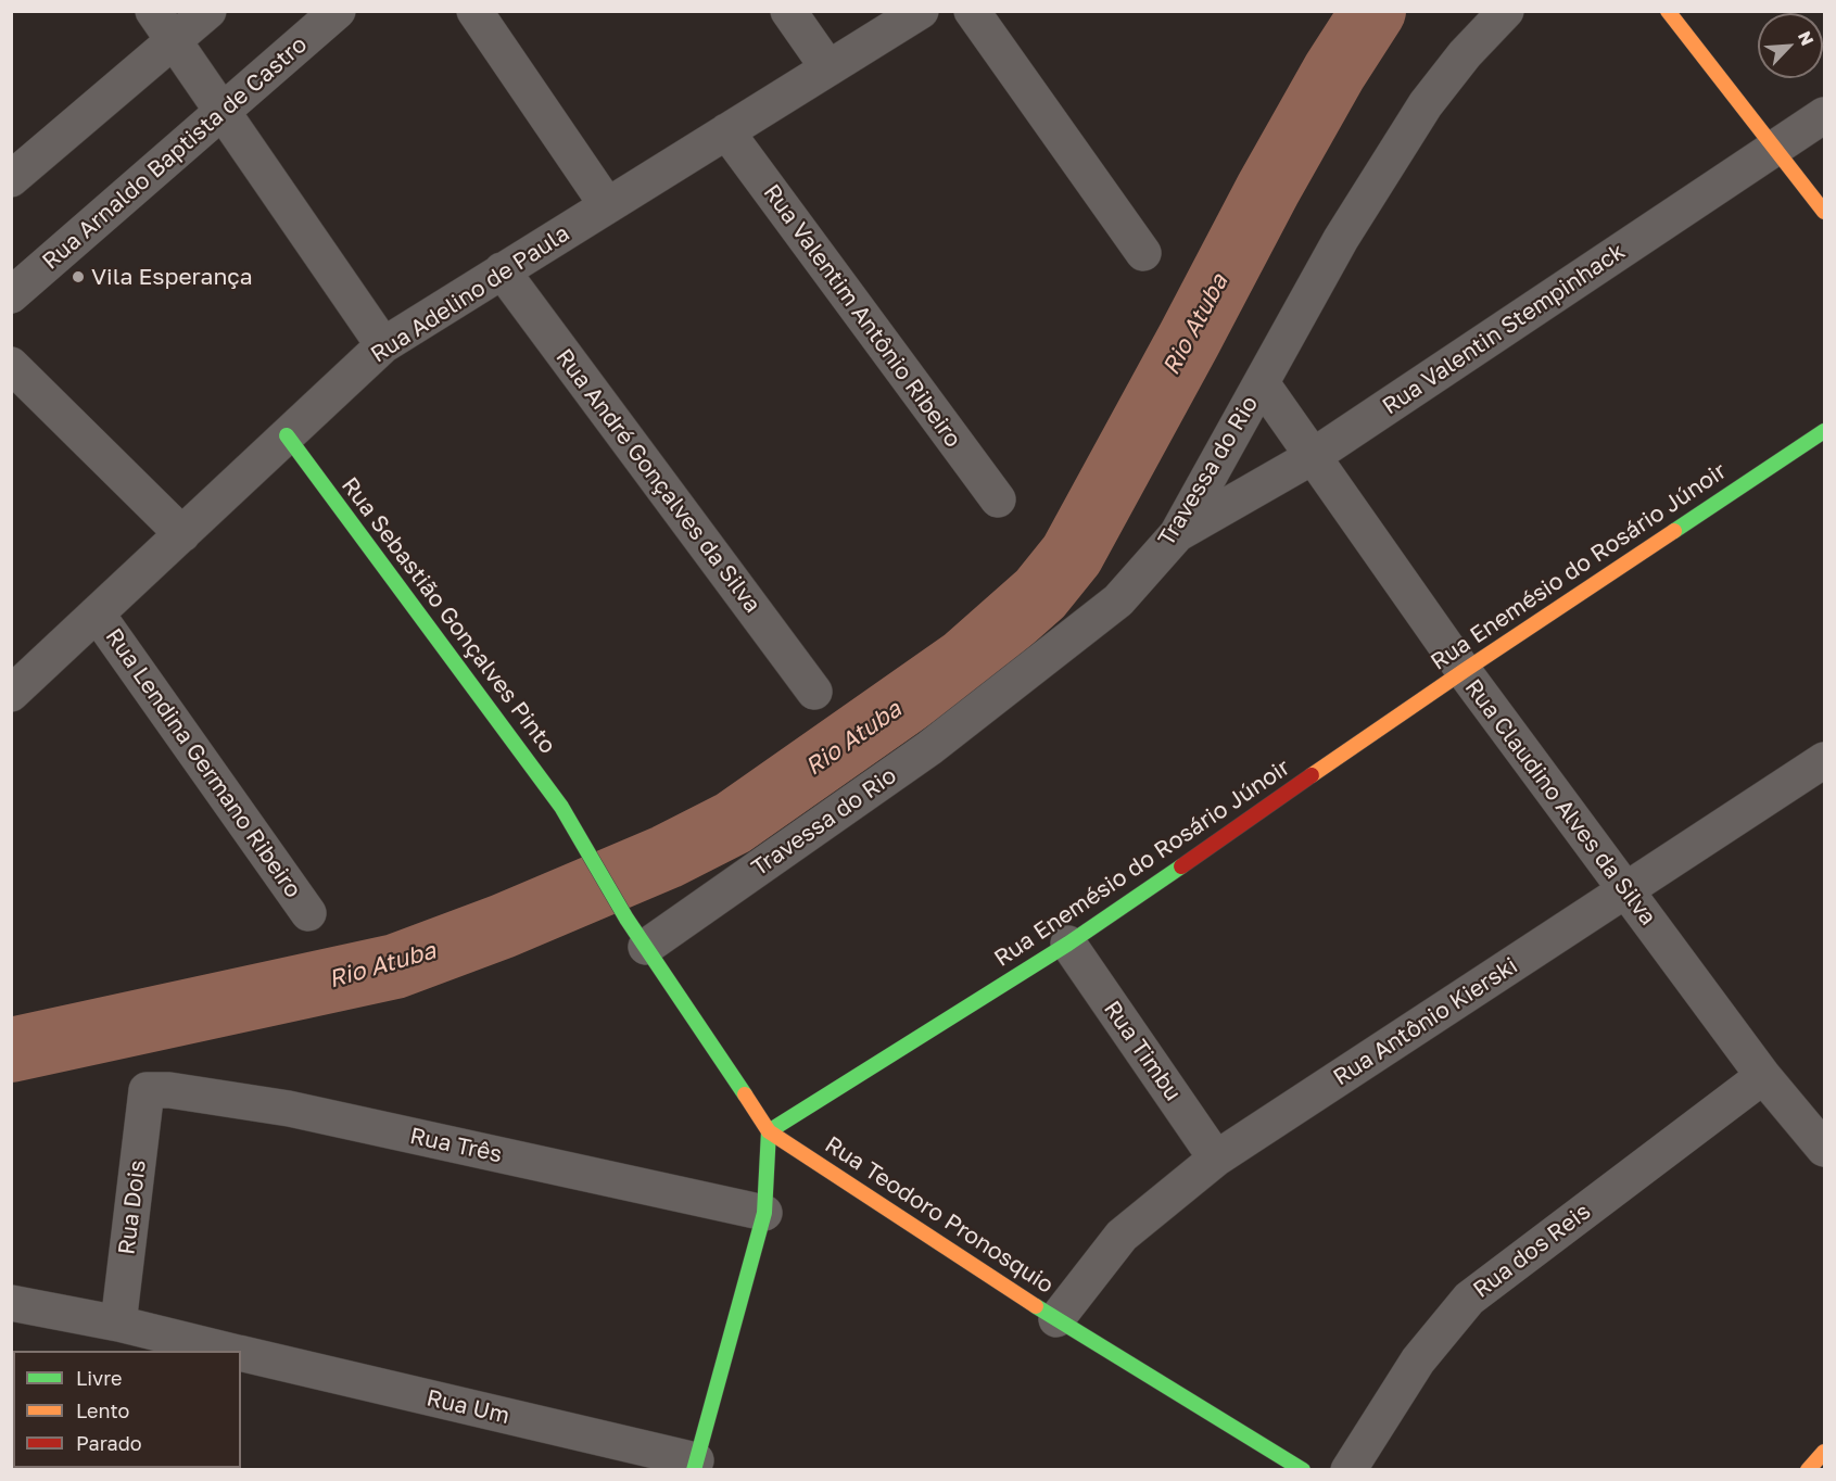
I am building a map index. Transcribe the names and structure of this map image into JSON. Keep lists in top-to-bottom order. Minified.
{"streets":{"street":["Rua Arnaldo Baptista de Castro","Rua Adelino de Paula","Rua Valentim Antônio Ribeiro","Rua Valentin Stempinhack","Travessa do Rio","Rua André Gonçalves da Silva","Rua Enemésio do Rosário Júnoir","Rua Sebastião Gonçalves Pinto","Rua Lendina Germano Ribeiro","Rua Claudino Alves da Silva","Rua Antônio Kierski","Rua Timbu","Rua Três","Rua Dois","Rua Teodoro Pronosquio","Rua dos Reis","Rua Um"]},"crossings":[["Rua Adelino de Paula","Rua Valentim Antônio Ribeiro"],["Rua Adelino de Paula","Rua André Gonçalves da Silva"],["Rua Adelino de Paula","Rua Sebastião Gonçalves Pinto"],["Rua Adelino de Paula","Rua Lendina Germano Ribeiro"],["Rua Valentin Stempinhack","Travessa do Rio"],["Rua Valentin Stempinhack","Rua Claudino Alves da Silva"],["Travessa do Rio","Rua Sebastião Gonçalves Pinto"],["Travessa do Rio","Rua Claudino Alves da Silva"],["Travessa do Rio","Rua Teodoro Pronosquio"],["Rua Enemésio do Rosário Júnoir","Rua Claudino Alves da Silva"],["Rua Enemésio do Rosário Júnoir","Rua Timbu"],["Rua Enemésio do Rosário Júnoir","Rua Teodoro Pronosquio"],["Rua Sebastião Gonçalves Pinto","Rua Teodoro Pronosquio"],["Rua Claudino Alves da Silva","Rua Antônio Kierski"],["Rua Claudino Alves da Silva","Rua dos Reis"],["Rua Antônio Kierski","Rua Timbu"],["Rua Antônio Kierski","Rua Teodoro Pronosquio"],["Rua Três","Rua Dois"],["Rua Dois","Rua Um"]],"water":["Rio Atuba"],"places":["Vila Esperança"],"legend":["Livre","Lento","Parado"],"north":"top right"}
